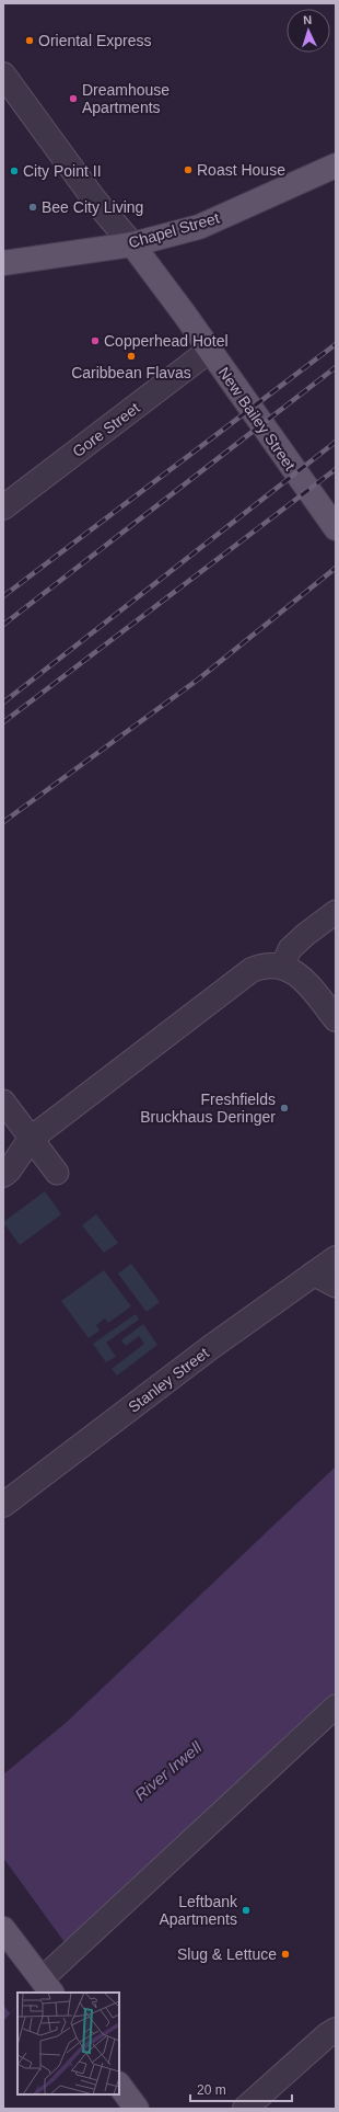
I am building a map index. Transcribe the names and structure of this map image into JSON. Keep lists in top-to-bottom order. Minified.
{"streets":{"main road":["Chapel Street","New Bailey Street"],"street":["Gore Street","Stanley Street"]},"crossings":[["Chapel Street","New Bailey Street"],["New Bailey Street","Gore Street"]],"water":["River Irwell"],"places":["Oriental Express","Dreamhouse Apartments","Roast House","City Point II","Bee City Living","Copperhead Hotel","Caribbean Flavas","Freshfields Bruckhaus Deringer","Leftbank Apartments","Slug & Lettuce"],"scale_bar":"20 m","north":"top"}
